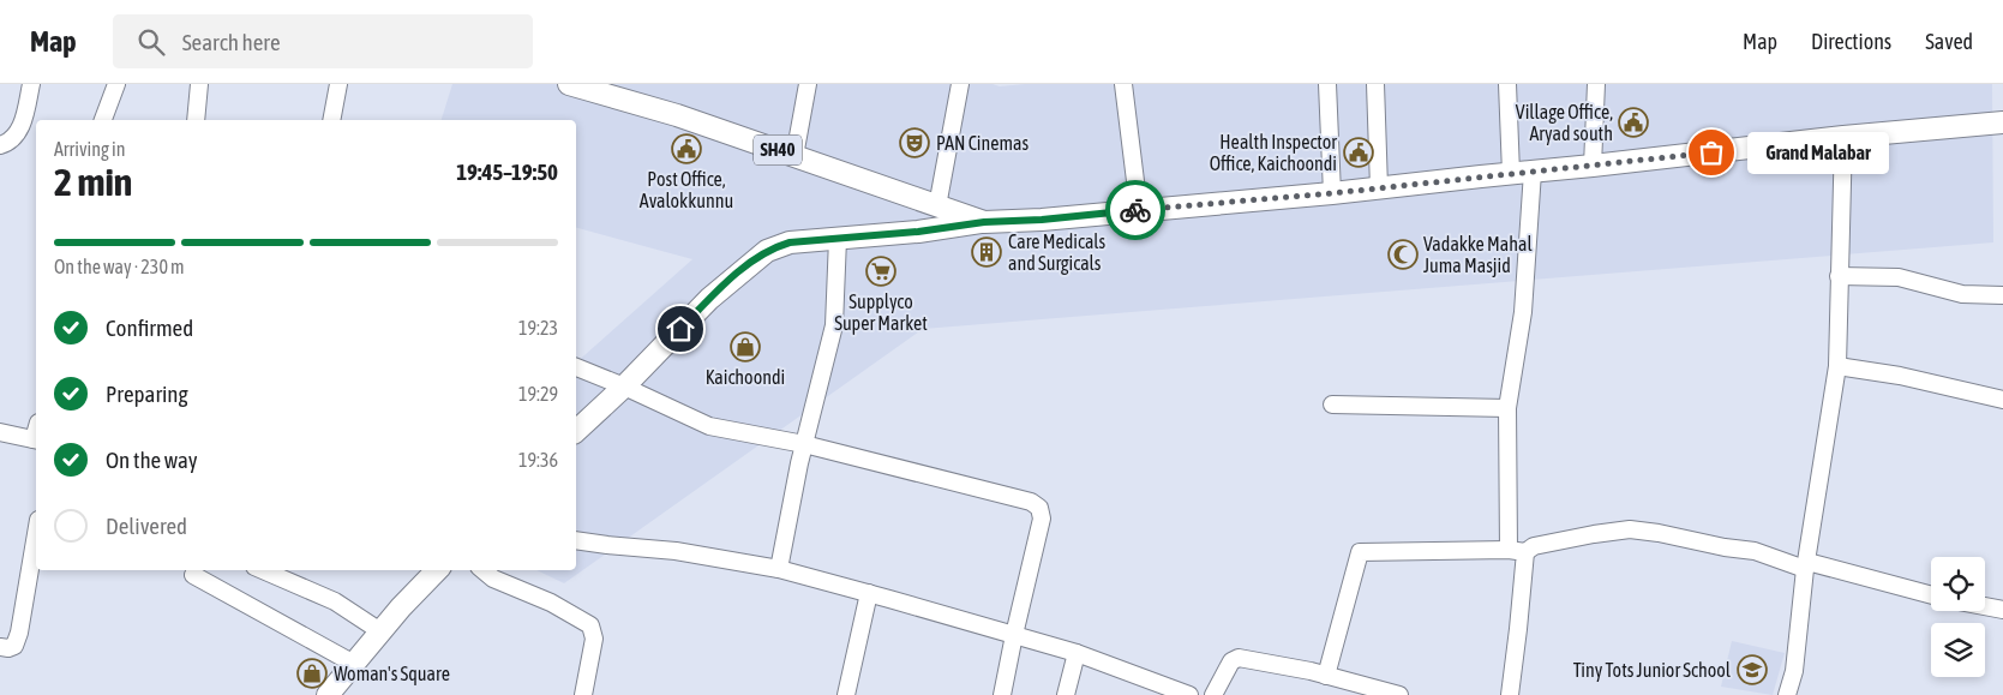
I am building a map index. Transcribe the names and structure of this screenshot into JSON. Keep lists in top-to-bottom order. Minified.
{"streets":{"main road":["SH40"]},"places":{"public building":["Village Office, Aryad south","Post Office, Avalokkunnu","Health Inspector Office, Kaichoondi"],"theatre":["PAN Cinemas"],"other":["Grand Malabar"],"building":["Care Medicals and Surgicals"],"mosque":["Vadakke Mahal Juma Masjid"],"supermarket":["Supplyco Super Market"],"shop":["Kaichoondi","Woman's Square"],"school or university":["Tiny Tots Junior School"]},"page":{"header":"Map","search":"Search here","nav":["Map","Directions","Saved"],"heading":["2 min","Arriving in","19:45–19:50"],"bubble":"Grand Malabar","bar":"On the way · 230 m","list":[["Confirmed","19:23"],["Preparing","19:29"],["On the way","19:36"],"Delivered"]}}
